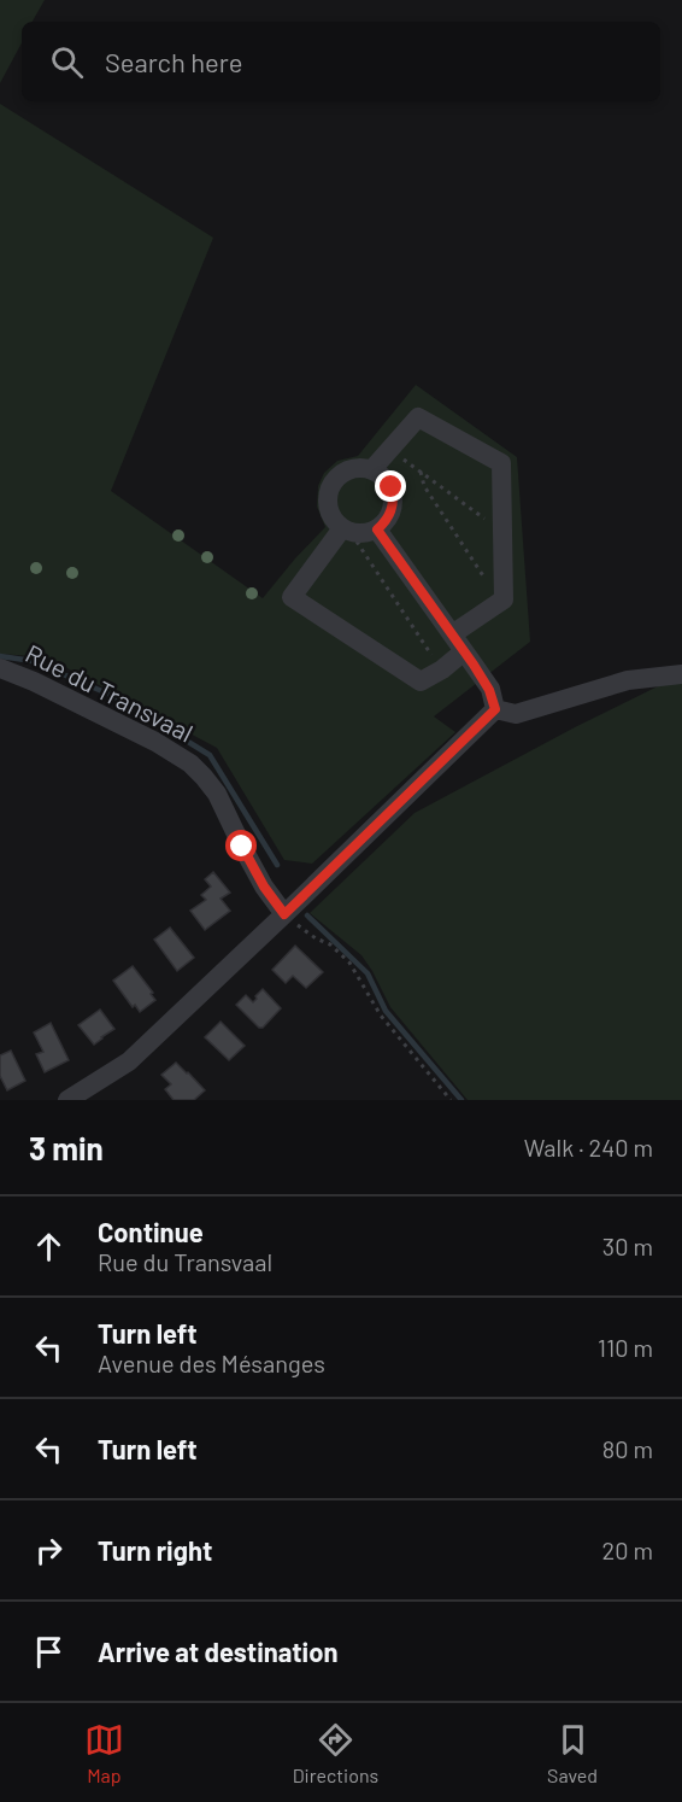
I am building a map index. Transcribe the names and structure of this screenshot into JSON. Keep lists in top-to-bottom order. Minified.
{"streets":{"street":["Rue du Transvaal"]},"page":{"search":"Search here","heading":["3 min","Walk · 240 m"],"list":[["Continue","Rue du Transvaal","30 m"],["Turn left","Avenue des Mésanges","110 m"],["Turn left","80 m"],["Turn right","20 m"],"Arrive at destination"],"nav":["Map","Directions","Saved"]}}
